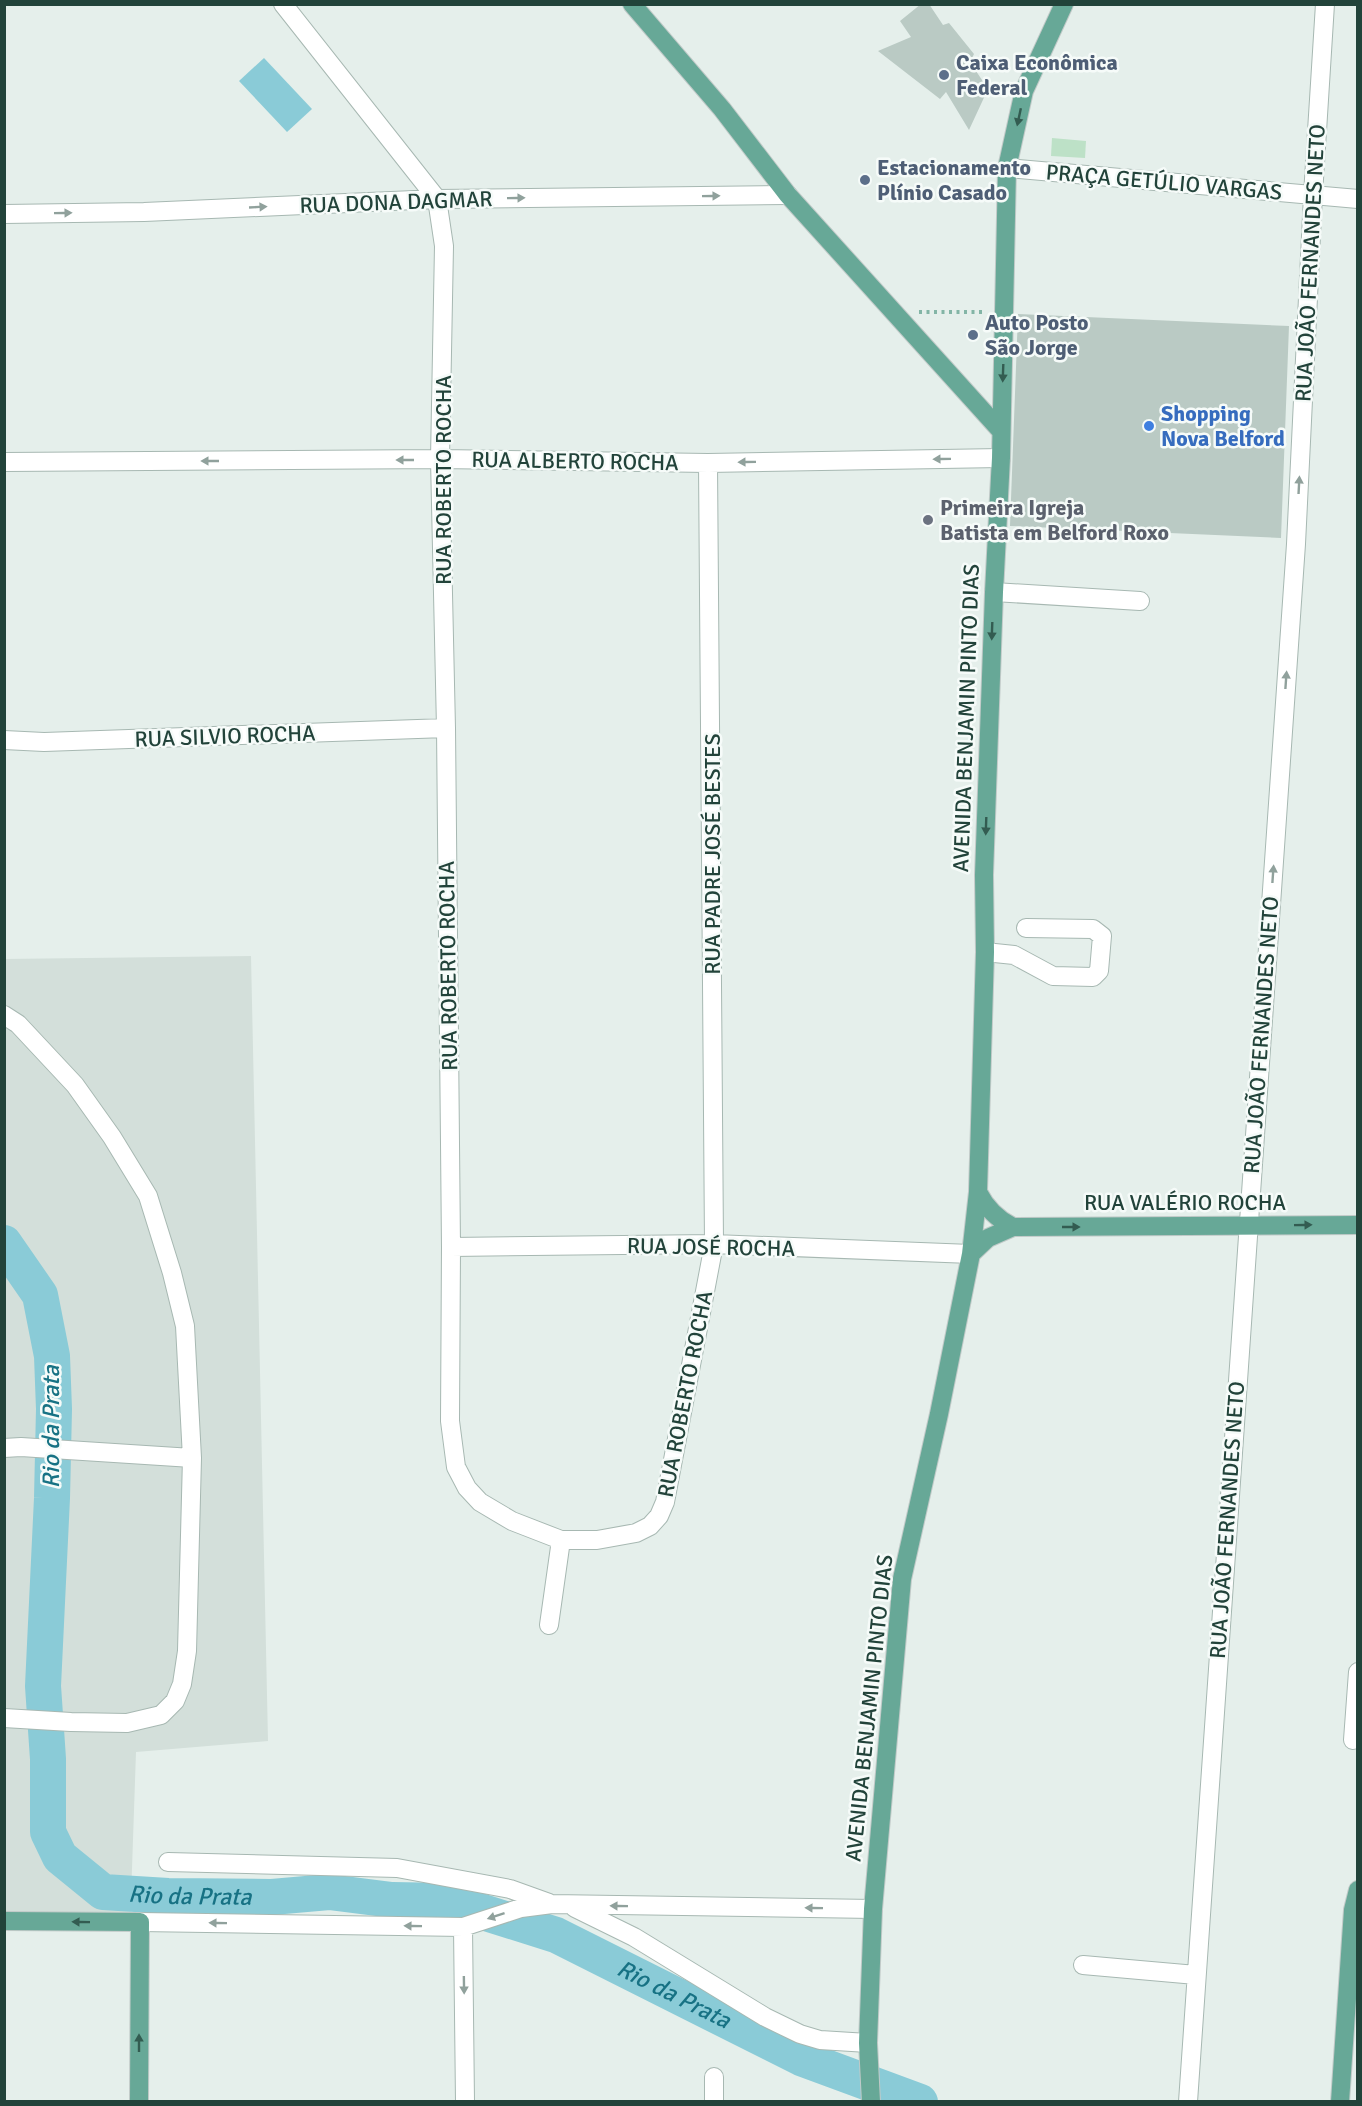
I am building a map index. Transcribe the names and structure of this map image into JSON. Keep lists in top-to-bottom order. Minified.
{"streets":{"main road":["AVENIDA BENJAMIN PINTO DIAS","RUA VALÉRIO ROCHA"],"street":["PRAÇA GETÚLIO VARGAS","RUA DONA DAGMAR","RUA JOÃO FERNANDES NETO","RUA ALBERTO ROCHA","RUA ROBERTO ROCHA","RUA SILVIO ROCHA","RUA PADRE JOSÉ BESTES","RUA JOSÉ ROCHA"]},"crossings":[["PRAÇA GETÚLIO VARGAS","RUA JOÃO FERNANDES NETO"],["PRAÇA GETÚLIO VARGAS","AVENIDA BENJAMIN PINTO DIAS"],["RUA DONA DAGMAR","RUA ROBERTO ROCHA"],["RUA JOÃO FERNANDES NETO","RUA VALÉRIO ROCHA"],["RUA ALBERTO ROCHA","RUA ROBERTO ROCHA"],["RUA ALBERTO ROCHA","AVENIDA BENJAMIN PINTO DIAS"],["RUA ALBERTO ROCHA","RUA PADRE JOSÉ BESTES"],["RUA ROBERTO ROCHA","RUA SILVIO ROCHA"],["RUA ROBERTO ROCHA","RUA PADRE JOSÉ BESTES"],["RUA ROBERTO ROCHA","RUA JOSÉ ROCHA"],["AVENIDA BENJAMIN PINTO DIAS","RUA JOSÉ ROCHA"],["RUA PADRE JOSÉ BESTES","RUA JOSÉ ROCHA"]],"one_way":["RUA DONA DAGMAR","RUA JOÃO FERNANDES NETO","RUA ALBERTO ROCHA","RUA VALÉRIO ROCHA"],"water":["Rio da Prata"],"places":["Caixa Econômica Federal","Estacionamento Plínio Casado","Auto Posto São Jorge","Shopping Nova Belford","Primeira Igreja Batista em Belford Roxo"]}
